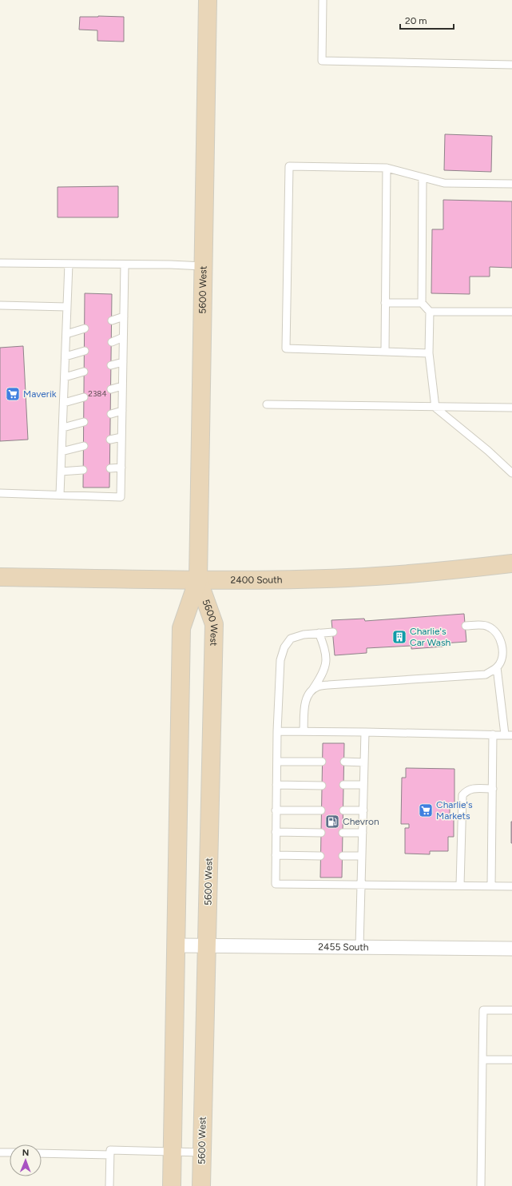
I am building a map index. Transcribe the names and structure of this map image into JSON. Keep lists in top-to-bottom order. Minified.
{"streets":{"main road":["5600 West","2400 South"],"street":["2455 South"]},"crossings":[["5600 West","2400 South"],["5600 West","2455 South"]],"places":{"supermarket":["Maverik","Charlie's Markets"],"building":["Charlie's Car Wash"],"fuel station":["Chevron"]},"house_numbers":["2384"],"scale_bar":"20 m","north":"top"}
